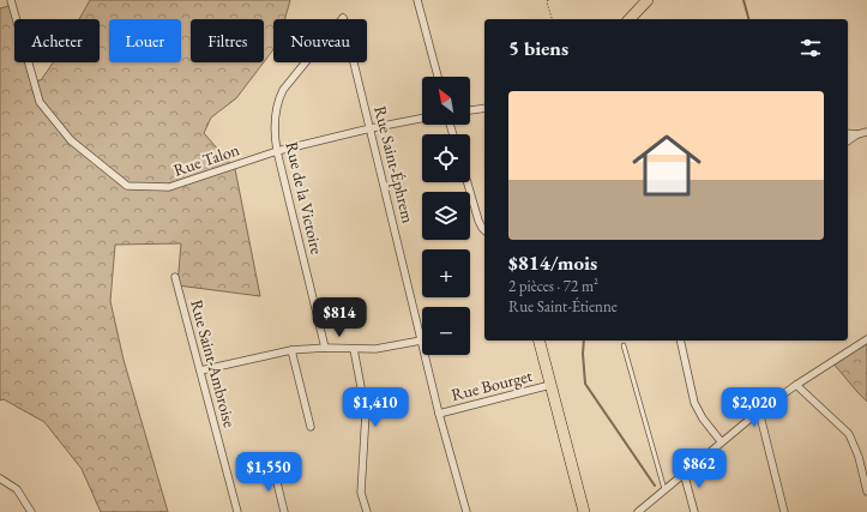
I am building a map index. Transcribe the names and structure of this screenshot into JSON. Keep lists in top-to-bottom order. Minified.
{"streets":{"street":["Rue Talon","Rue Saint-Éphrem","Rue de la Victoire","Rue Saint-Ambroise","Rue Bourget"]},"crossings":[["Rue Talon","Rue Saint-Éphrem"],["Rue Talon","Rue de la Victoire"],["Rue Saint-Éphrem","Rue de la Victoire"],["Rue Saint-Éphrem","Rue Bourget"]],"north":"top left","page":{"chip":["Acheter","Louer","Filtres","Nouveau"],"heading":"5 biens","map_buttons":["+","−"],"list":[{"name":"$814/mois","note":"2 pièces · 72 m² · Rue Saint-Étienne"}],"price":["$814","$1,410","$2,020","$862","$1,550"]}}
